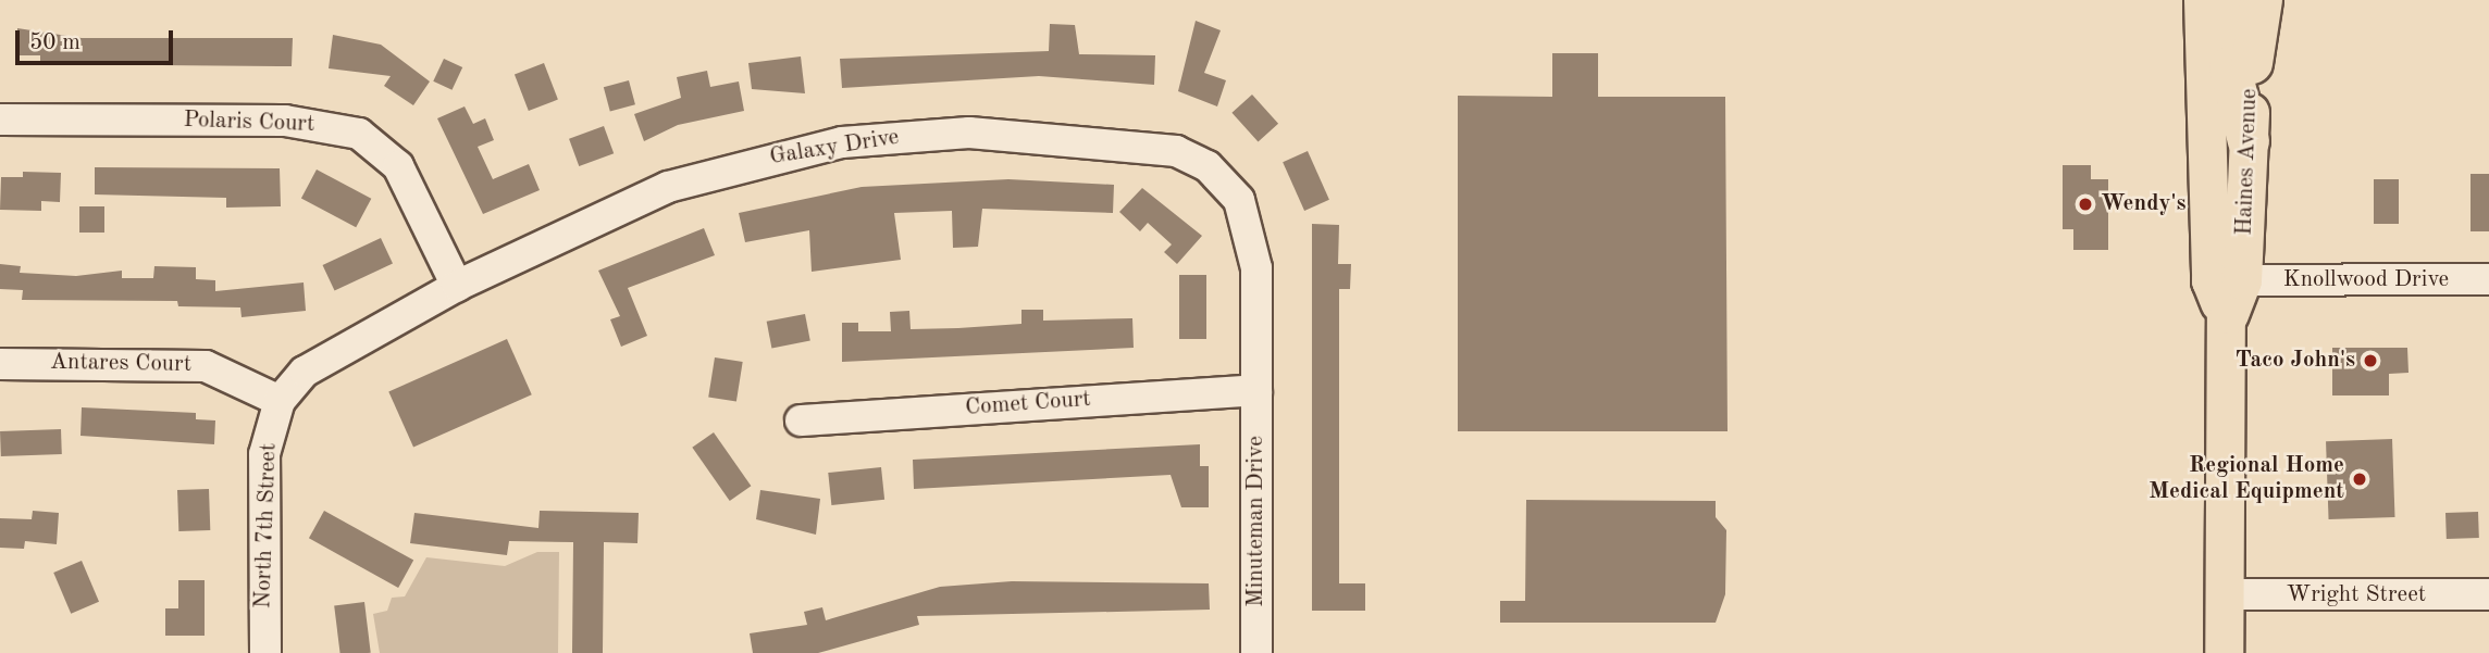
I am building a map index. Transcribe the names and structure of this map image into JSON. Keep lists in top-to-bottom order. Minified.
{"streets":{"main road":["Haines Avenue"],"street":["Polaris Court","Galaxy Drive","Knollwood Drive","Antares Court","Comet Court","Minuteman Drive","North 7th Street","Wright Street"]},"crossings":[["Polaris Court","Galaxy Drive"],["Galaxy Drive","Antares Court"],["Galaxy Drive","Comet Court"],["Galaxy Drive","Minuteman Drive"],["Galaxy Drive","North 7th Street"],["Haines Avenue","Knollwood Drive"],["Antares Court","North 7th Street"],["Comet Court","Minuteman Drive"]],"places":["Wendy's","Taco John's","Regional Home Medical Equipment"],"scale_bar":"50 m"}
